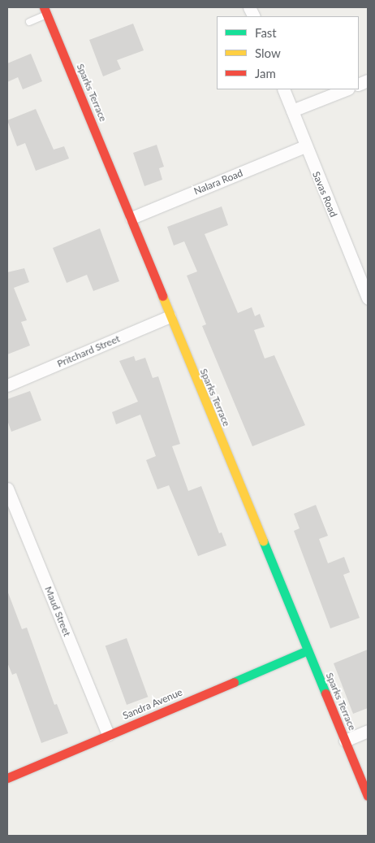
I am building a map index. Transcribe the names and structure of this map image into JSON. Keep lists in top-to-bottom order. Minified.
{"streets":{"street":["Sparks Terrace","Nalara Road","Savas Road","Pritchard Street","Maud Street","Sandra Avenue"]},"crossings":[["Sparks Terrace","Nalara Road"],["Sparks Terrace","Pritchard Street"],["Sparks Terrace","Sandra Avenue"],["Nalara Road","Savas Road"],["Maud Street","Sandra Avenue"]],"legend":["Fast","Slow","Jam"]}
